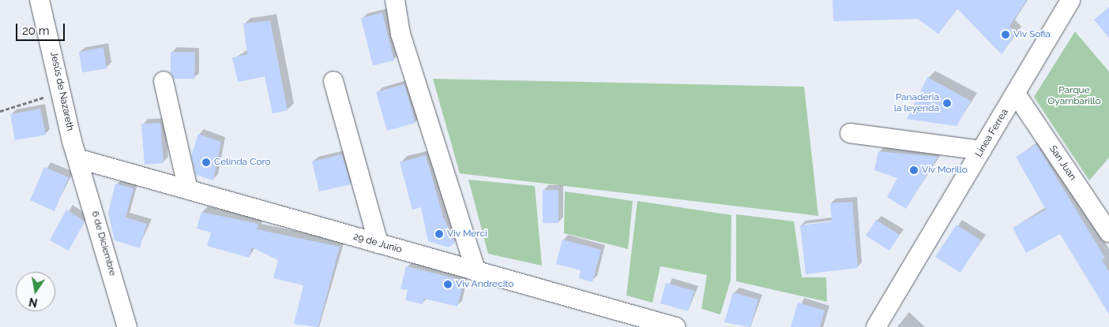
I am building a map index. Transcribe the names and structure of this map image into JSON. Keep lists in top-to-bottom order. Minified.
{"streets":{"street":["Jesús de Nazareth","Linea Ferrea","San Juan","6 de Diciembre","29 de Junio"]},"crossings":[["Jesús de Nazareth","6 de Diciembre"],["Jesús de Nazareth","29 de Junio"],["Linea Ferrea","San Juan"],["6 de Diciembre","29 de Junio"]],"parks":["Parque Oyambarillo"],"places":["Viv Sofia","Panaderia la leyenda","Celinda Coro","Viv Morillo","Viv Merci","Viv Andrecito"],"scale_bar":"20 m","north":"bottom"}
